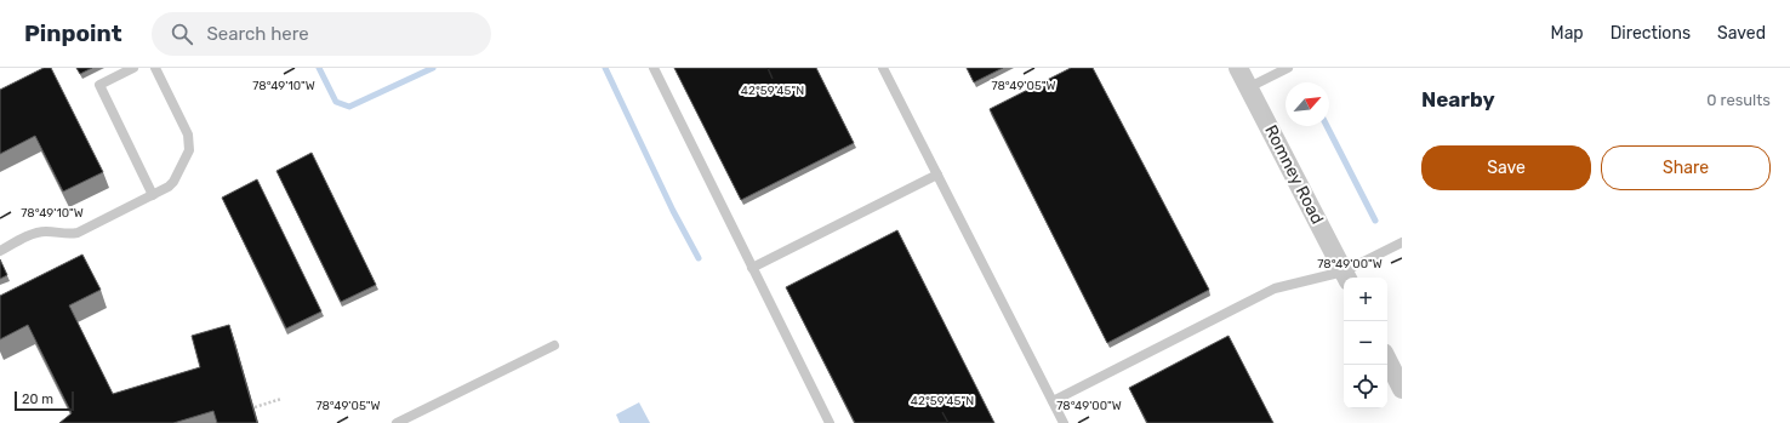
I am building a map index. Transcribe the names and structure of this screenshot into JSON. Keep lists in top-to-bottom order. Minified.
{"streets":{"street":["Romney Road"]},"scale_bar":"20 m","north":"top right","page":{"header":"Pinpoint","search":"Search here","nav":["Map","Directions","Saved"],"heading":["Nearby","0 results"],"buttons":["Save","Share"],"map_buttons":["+","−"],"scale":"20 m"},"coordinates":["78°49'10\"W","78°49'05\"W","42°59'45\"N","78°49'00\"W"]}
